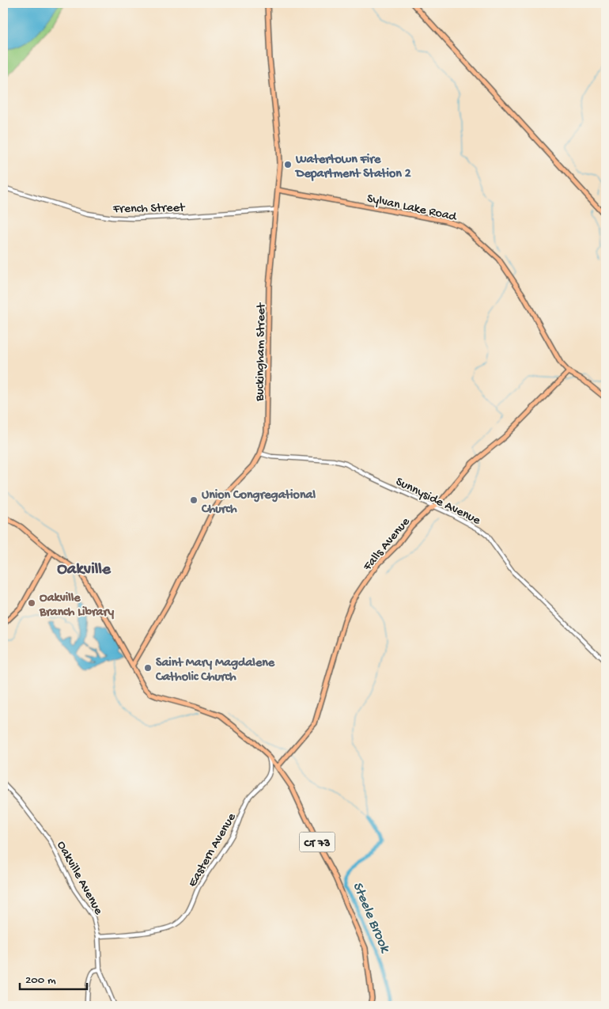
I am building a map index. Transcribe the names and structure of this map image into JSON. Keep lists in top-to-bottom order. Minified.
{"streets":{"main road":["Sylvan Lake Road","Buckingham Street","Falls Avenue","CT 73"],"street":["French Street","Sunnyside Avenue","Eastern Avenue","Oakville Avenue"]},"crossings":[["Sylvan Lake Road","Buckingham Street"],["Sylvan Lake Road","Falls Avenue"],["French Street","Buckingham Street"],["Buckingham Street","Sunnyside Avenue"],["Buckingham Street","CT 73"],["Sunnyside Avenue","Falls Avenue"],["Falls Avenue","CT 73"],["CT 73","Eastern Avenue"],["Eastern Avenue","Oakville Avenue"]],"districts":["Oakville"],"water":["Steele Brook"],"places":["Watertown Fire Department Station 2","Union Congregational Church","Oakville Branch Library","Saint Mary Magdalene Catholic Church"],"scale_bar":"200 m"}
